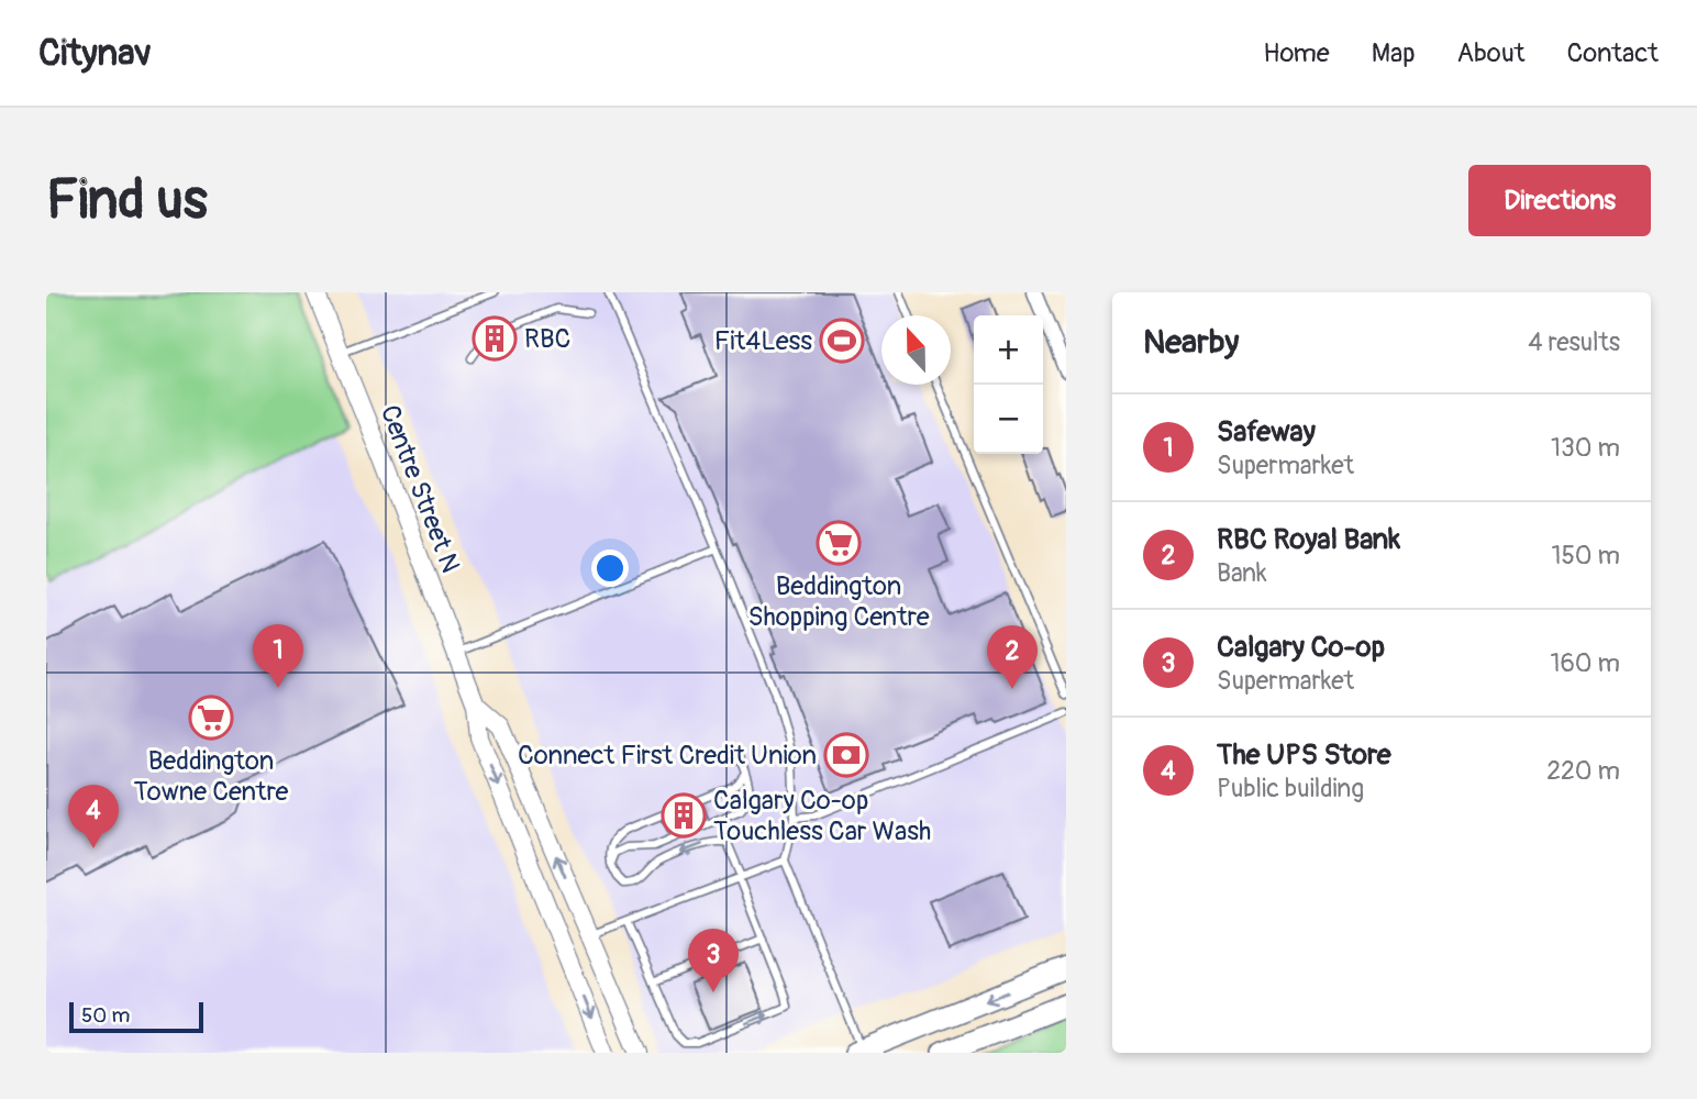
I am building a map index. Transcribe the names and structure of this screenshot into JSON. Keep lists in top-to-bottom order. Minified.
{"streets":{"street":["Centre Street N"]},"places":{"building":["RBC","Calgary Co-op Touchless Car Wash"],"sports":["Fit4Less"],"supermarket":["Beddington Shopping Centre","Beddington Towne Centre"],"bank":["Connect First Credit Union"]},"scale_bar":"50 m","north":"top","page":{"header":"Citynav","nav":["Home","Map","About","Contact"],"buttons":"Directions","title":"Find us","heading":["Nearby","4 results"],"map_buttons":["+","−"],"list":[{"mark":"1","name":"Safeway","note":"Supermarket","value":"130 m"},{"mark":"2","name":"RBC Royal Bank","note":"Bank","value":"150 m"},{"mark":"3","name":"Calgary Co-op","note":"Supermarket","value":"160 m"},{"mark":"4","name":"The UPS Store","note":"Public building","value":"220 m"}],"pins":["1","2","4","3"],"scale":"50 m"}}
